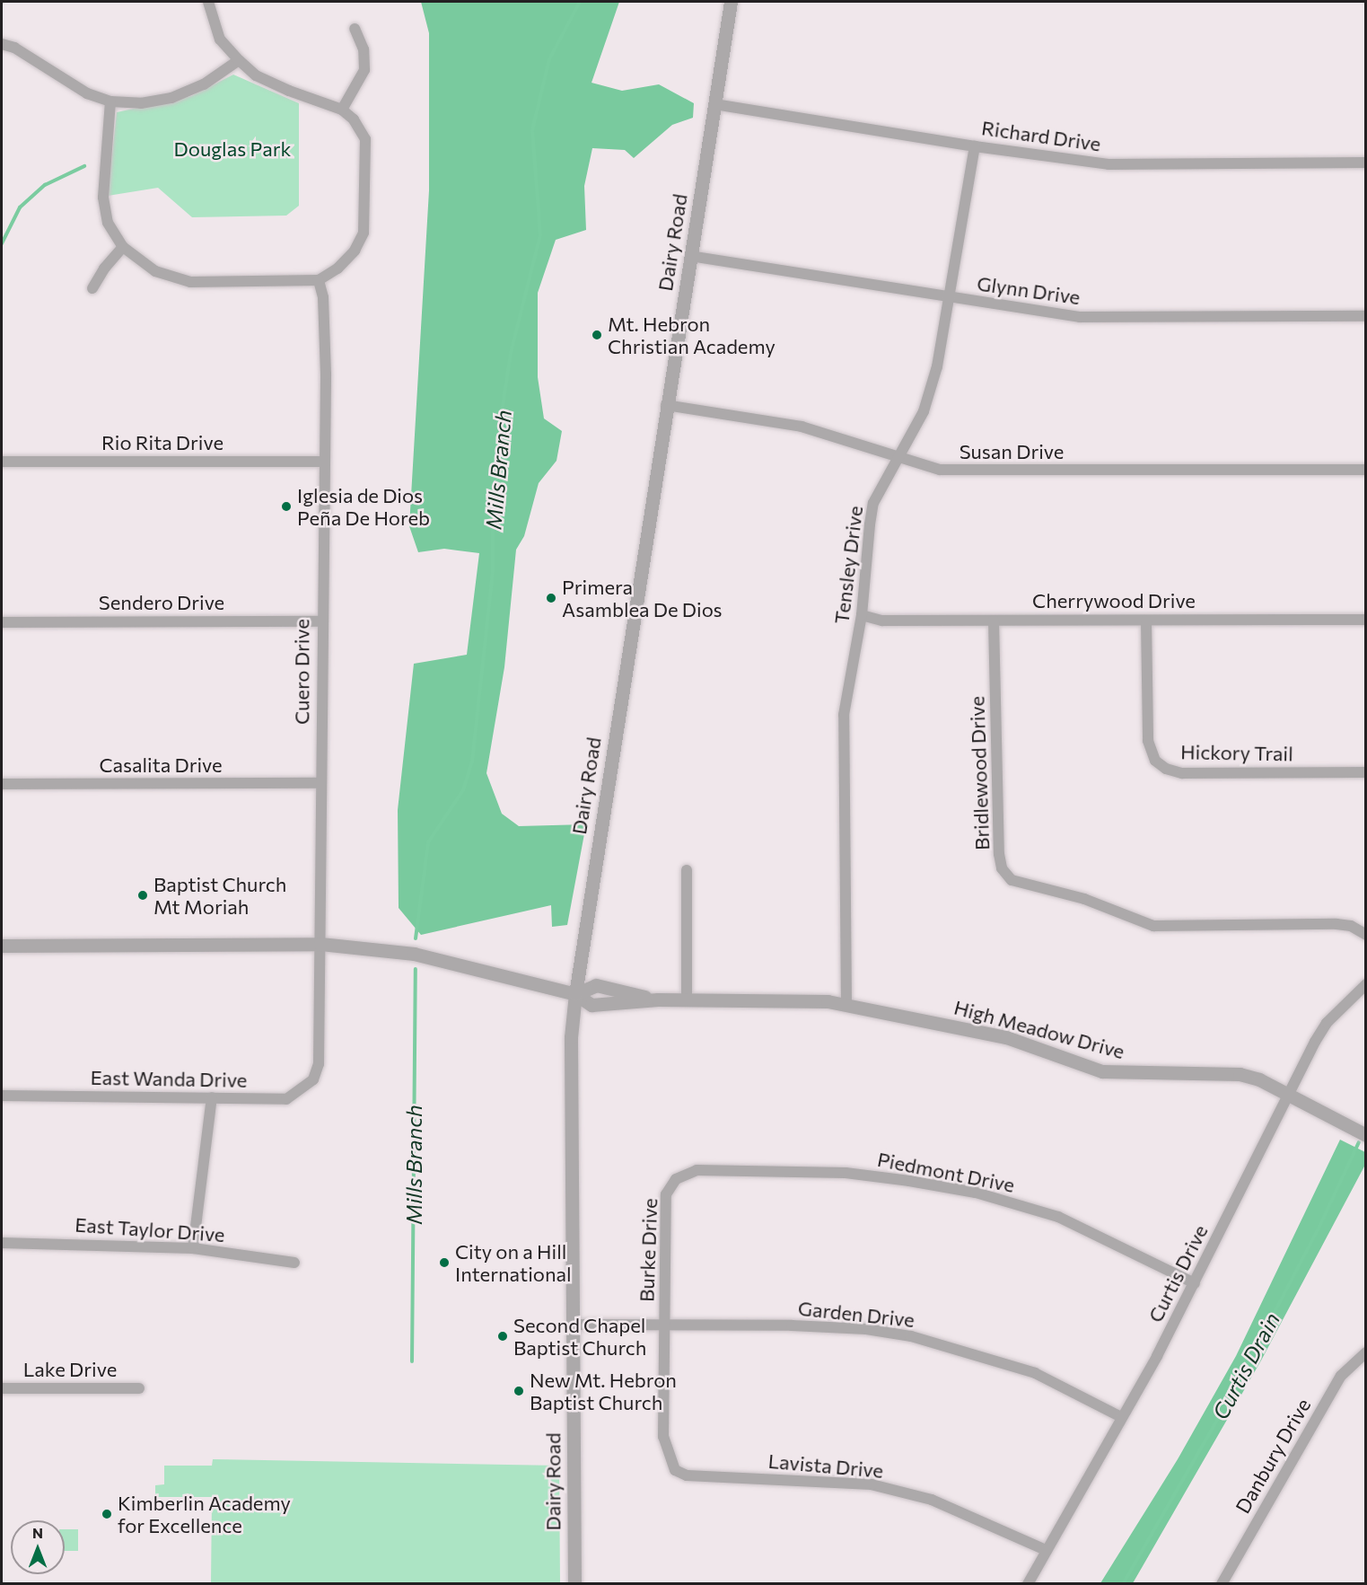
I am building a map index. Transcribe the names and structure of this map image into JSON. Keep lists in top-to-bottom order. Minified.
{"streets":{"street":["Richard Drive","Dairy Road","Glynn Drive","Rio Rita Drive","Susan Drive","Tensley Drive","Cherrywood Drive","Sendero Drive","Cuero Drive","Hickory Trail","Casalita Drive","Bridlewood Drive","High Meadow Drive","East Wanda Drive","Piedmont Drive","East Taylor Drive","Burke Drive","Curtis Drive","Garden Drive","Lake Drive","Danbury Drive","Lavista Drive"]},"crossings":[["Richard Drive","Dairy Road"],["Richard Drive","Tensley Drive"],["Dairy Road","Glynn Drive"],["Dairy Road","Susan Drive"],["Dairy Road","High Meadow Drive"],["Dairy Road","Garden Drive"],["Glynn Drive","Tensley Drive"],["Rio Rita Drive","Cuero Drive"],["Susan Drive","Tensley Drive"],["Tensley Drive","Cherrywood Drive"],["Tensley Drive","High Meadow Drive"],["Cherrywood Drive","Hickory Trail"],["Cherrywood Drive","Bridlewood Drive"],["Sendero Drive","Cuero Drive"],["Cuero Drive","Casalita Drive"],["Cuero Drive","East Wanda Drive"],["High Meadow Drive","Curtis Drive"],["Piedmont Drive","Burke Drive"],["Piedmont Drive","Curtis Drive"],["Burke Drive","Garden Drive"],["Burke Drive","Lavista Drive"],["Curtis Drive","Garden Drive"],["Curtis Drive","Lavista Drive"]],"water":["Mills Branch","Curtis Drain"],"parks":["Douglas Park"],"places":["Mt. Hebron Christian Academy","Iglesia de Dios Peña De Horeb","Primera Asamblea De Dios","Baptist Church Mt Moriah","City on a Hill International","Second Chapel Baptist Church","New Mt. Hebron Baptist Church","Kimberlin Academy for Excellence"],"north":"top"}
